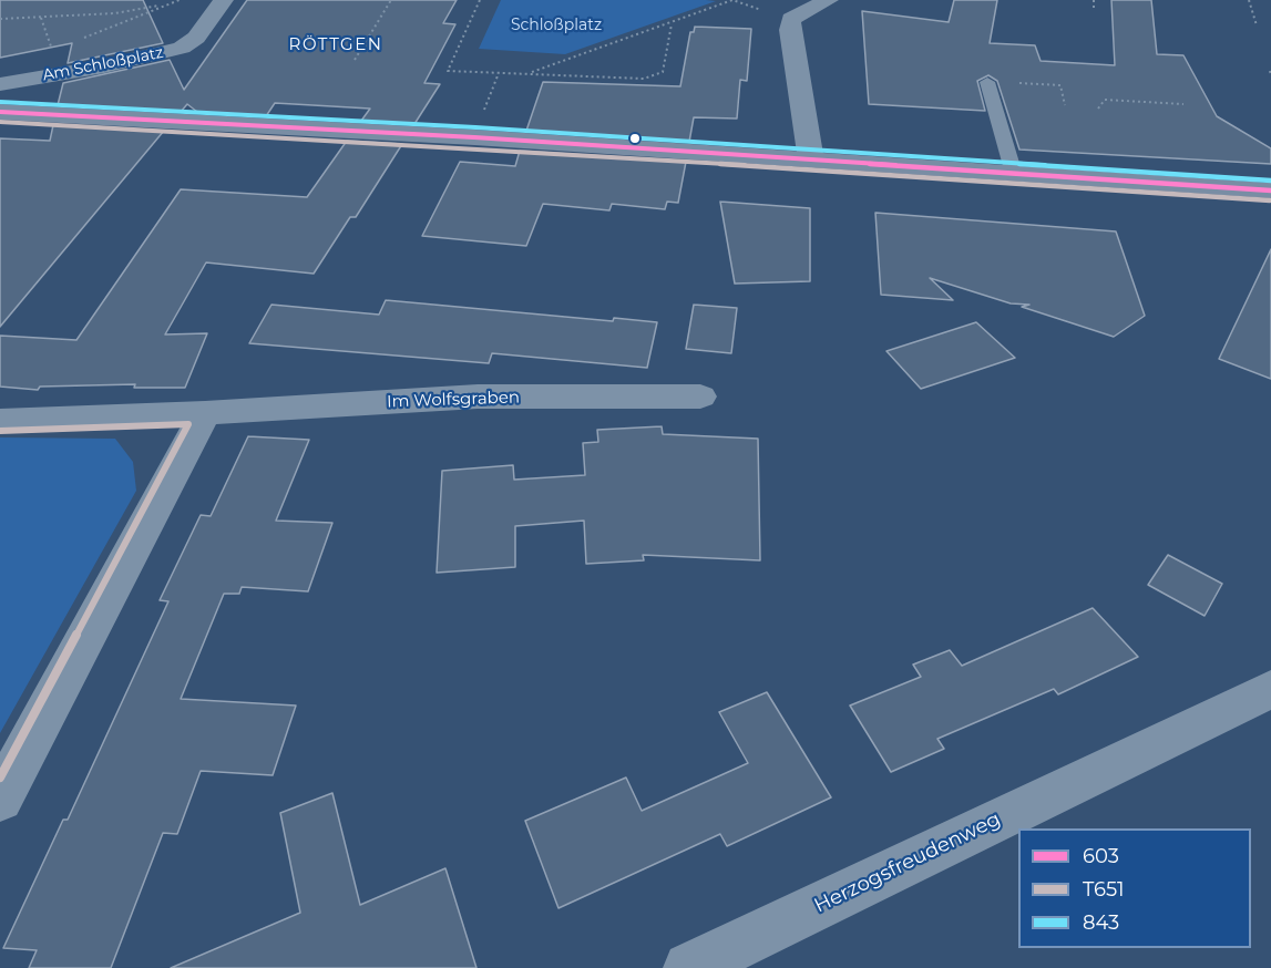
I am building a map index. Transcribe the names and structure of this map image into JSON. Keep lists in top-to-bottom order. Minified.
{"streets":{"street":["Am Schloßplatz","Im Wolfsgraben","Herzogsfreudenweg"]},"districts":["RÖTTGEN"],"parks":["Schloßplatz"],"lines":["transit line 843","transit line 603","transit line T651"],"legend":["603","T651","843"]}
